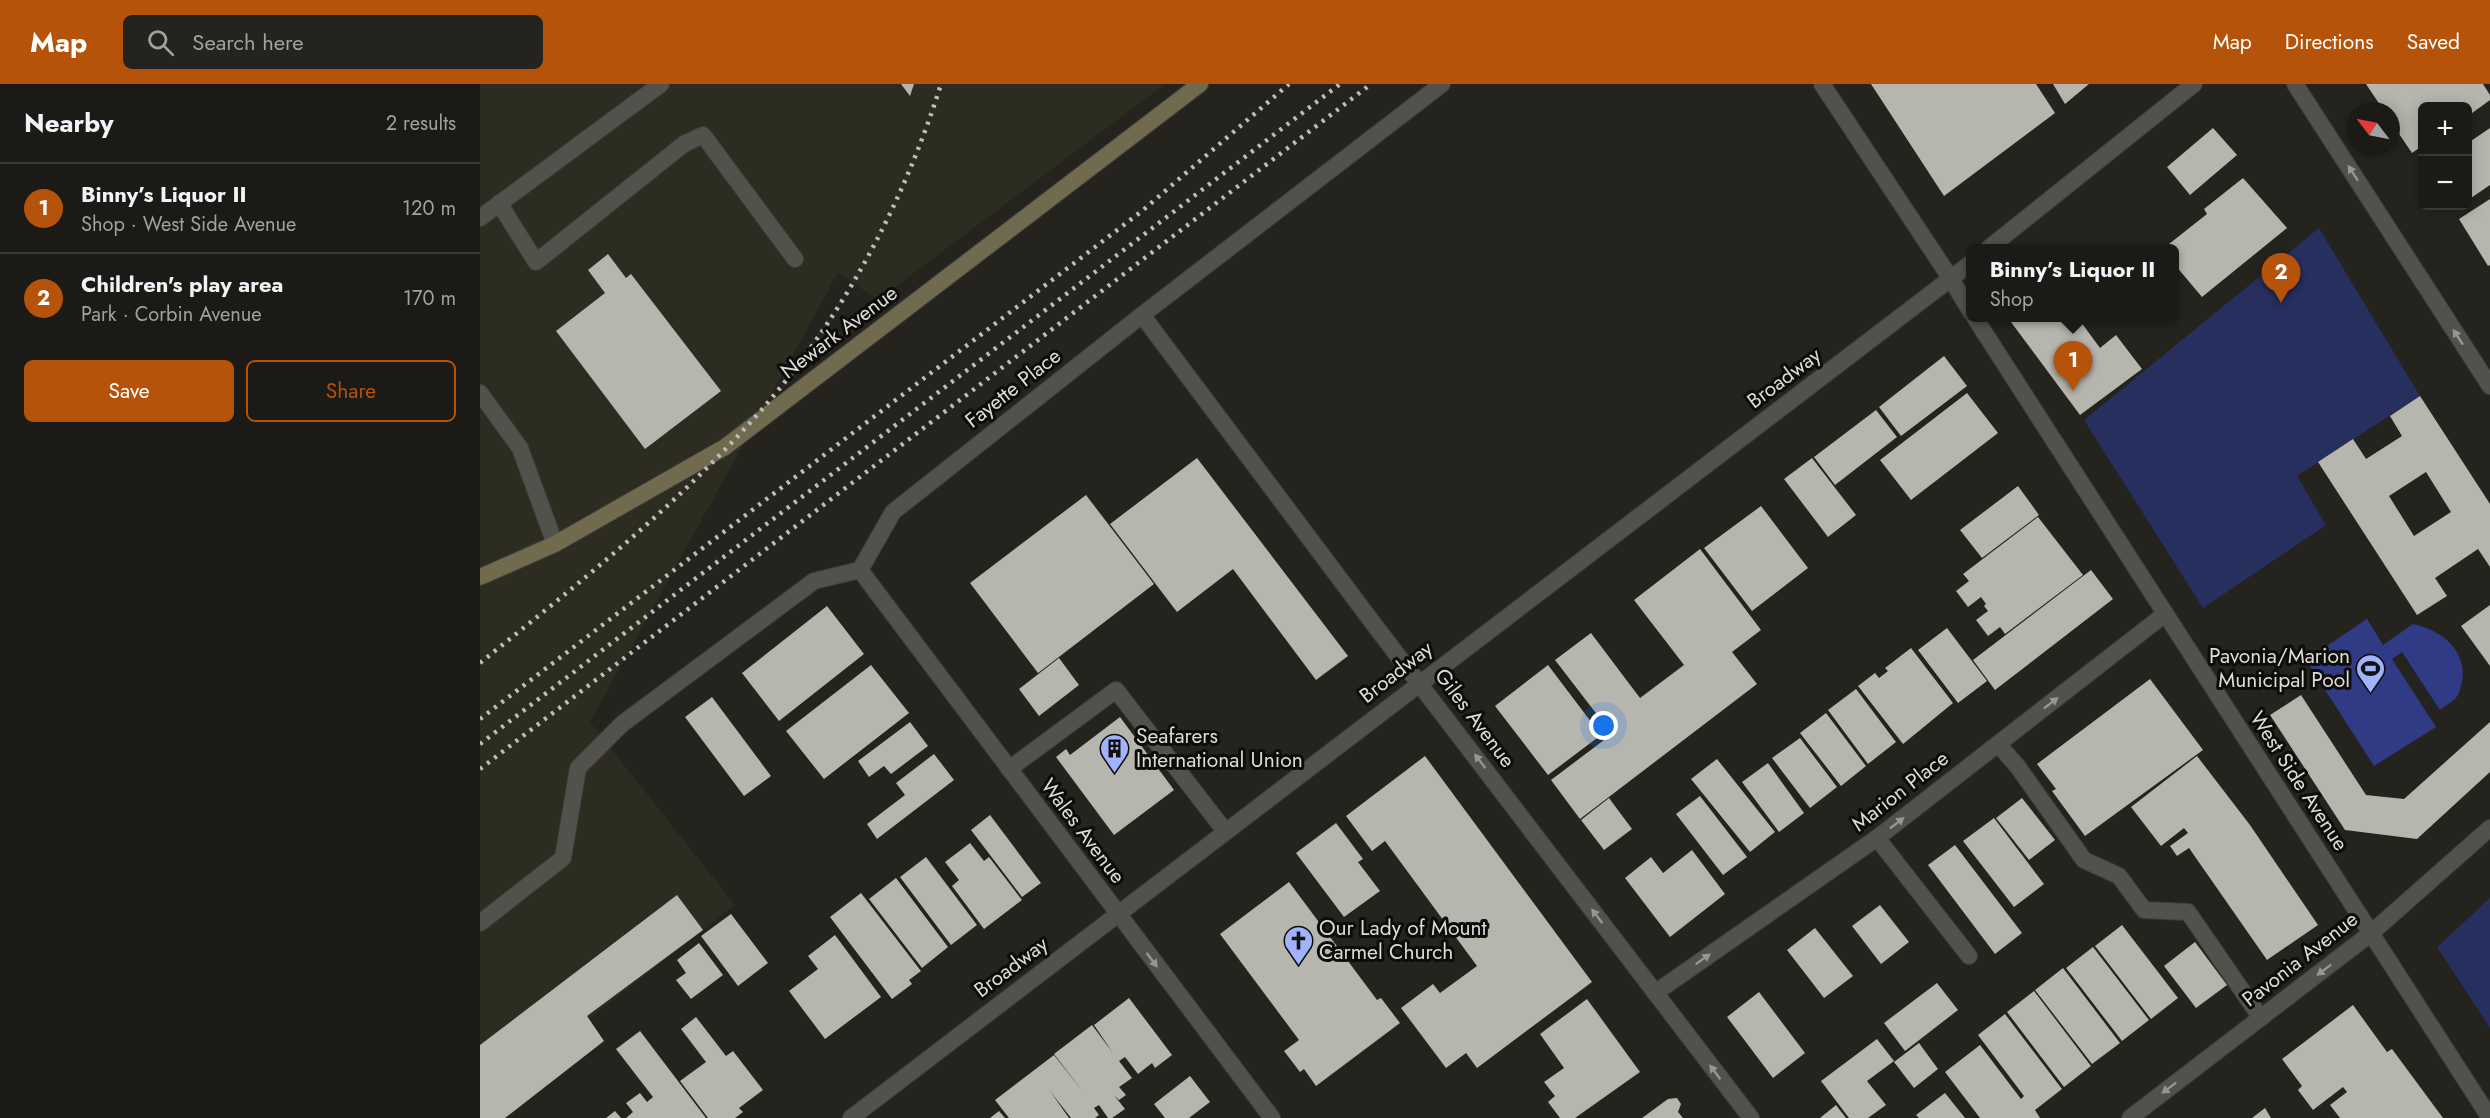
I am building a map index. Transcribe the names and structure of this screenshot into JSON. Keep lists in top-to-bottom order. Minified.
{"streets":{"main road":["Newark Avenue"],"street":["Broadway","Fayette Place","Giles Avenue","West Side Avenue","Marion Place","Wales Avenue","Pavonia Avenue"]},"crossings":[["Broadway","Giles Avenue"],["Broadway","Wales Avenue"],["Fayette Place","Giles Avenue"],["Fayette Place","Wales Avenue"],["Giles Avenue","Marion Place"],["West Side Avenue","Marion Place"],["West Side Avenue","Pavonia Avenue"]],"one_way":["Giles Avenue","Marion Place","Wales Avenue","Pavonia Avenue"],"places":{"sports":["Pavonia/Marion Municipal Pool"],"building":["Seafarers International Union"],"church":["Our Lady of Mount Carmel Church"]},"north":"top left","page":{"header":"Map","search":"Search here","nav":["Map","Directions","Saved"],"heading":["Nearby","2 results"],"map_buttons":["+","−"],"list":[{"mark":"1","name":"Binny’s Liquor II","note":"Shop · West Side Avenue","value":"120 m"},{"mark":"2","name":"Children's play area","note":"Park · Corbin Avenue","value":"170 m"}],"popup":["Binny’s Liquor II","Shop"],"pins":["2","1"],"buttons":["Save","Share"]}}
